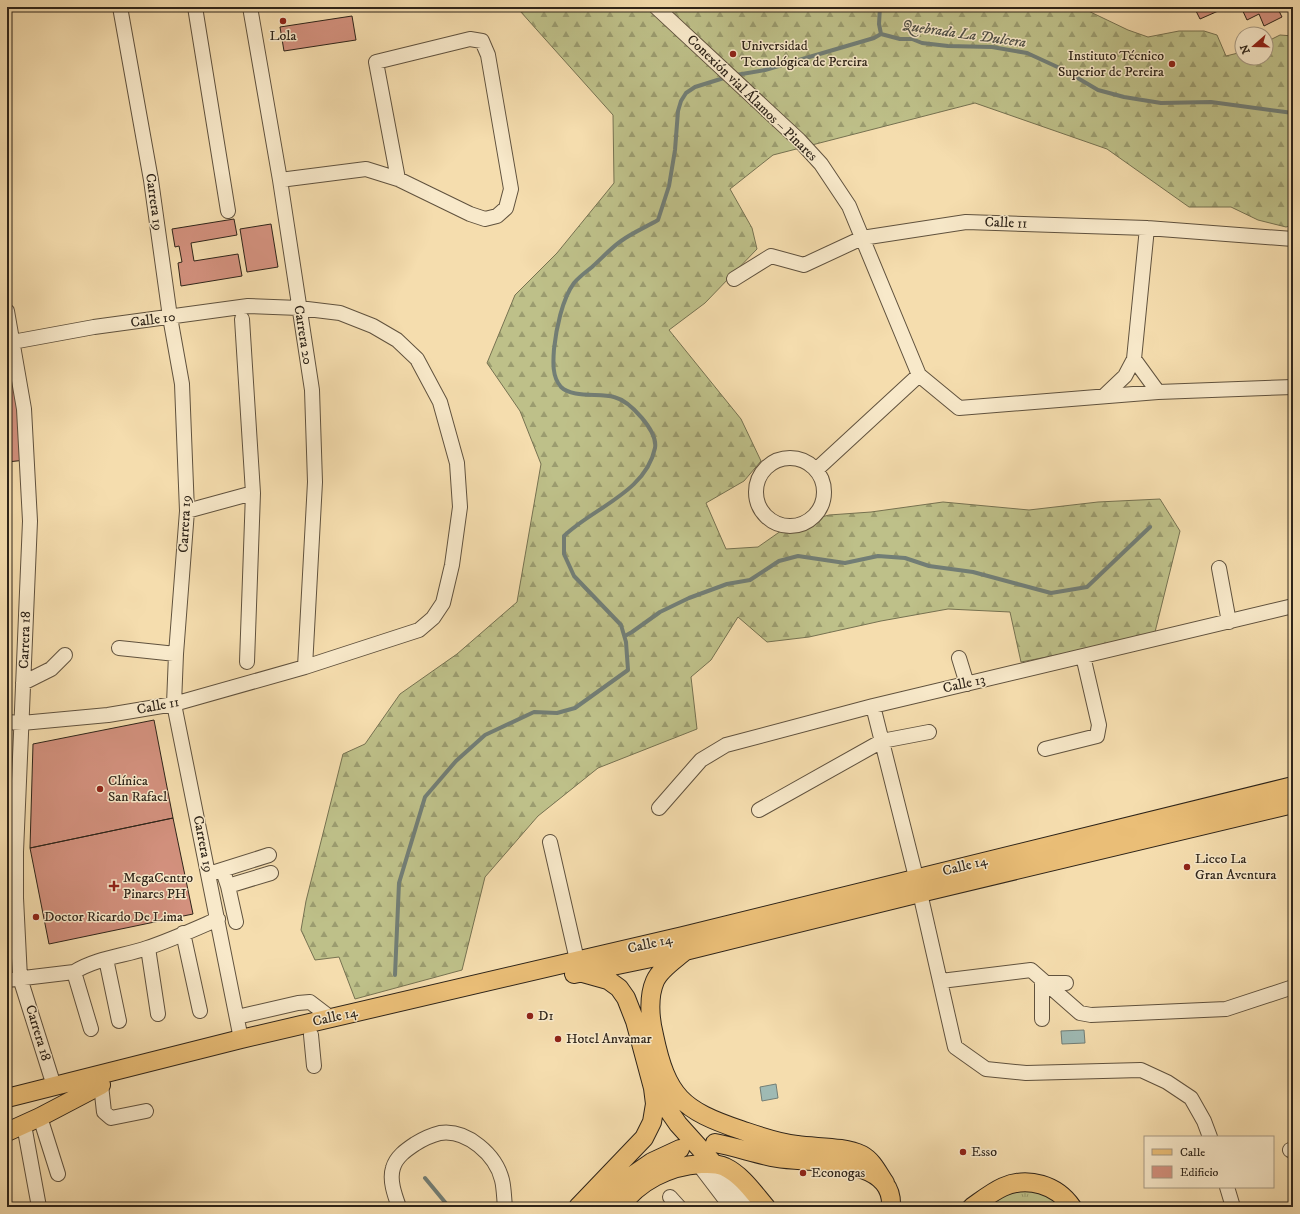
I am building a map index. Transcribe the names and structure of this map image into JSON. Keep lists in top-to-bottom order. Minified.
{"streets":{"main road":["Calle 14"],"street":["Conexión vial Álamos – Pinares","Carrera 19","Calle 11","Calle 10","Carrera 20","Carrera 18","Calle 13"]},"crossings":[["Conexión vial Álamos – Pinares","Calle 11"],["Carrera 19","Calle 11"],["Carrera 19","Calle 10"],["Carrera 19","Calle 14"],["Calle 11","Calle 10"],["Calle 11","Carrera 20"],["Calle 11","Carrera 18"],["Calle 10","Carrera 20"],["Calle 10","Carrera 18"],["Carrera 18","Calle 14"]],"water":["Quebrada La Dulcera"],"places":{"other":["Lola","Universidad Tecnológica de Pereira","Instituto Técnico Superior de Pereira","Clínica San Rafael","Liceo La Gran Aventura","Doctor Ricardo De Lima","D1","Hotel Anvamar","Esso","Econogas"],"health":["MegaCentro Pinares PH"]},"legend":["Calle","Edificio"],"north":"left"}
